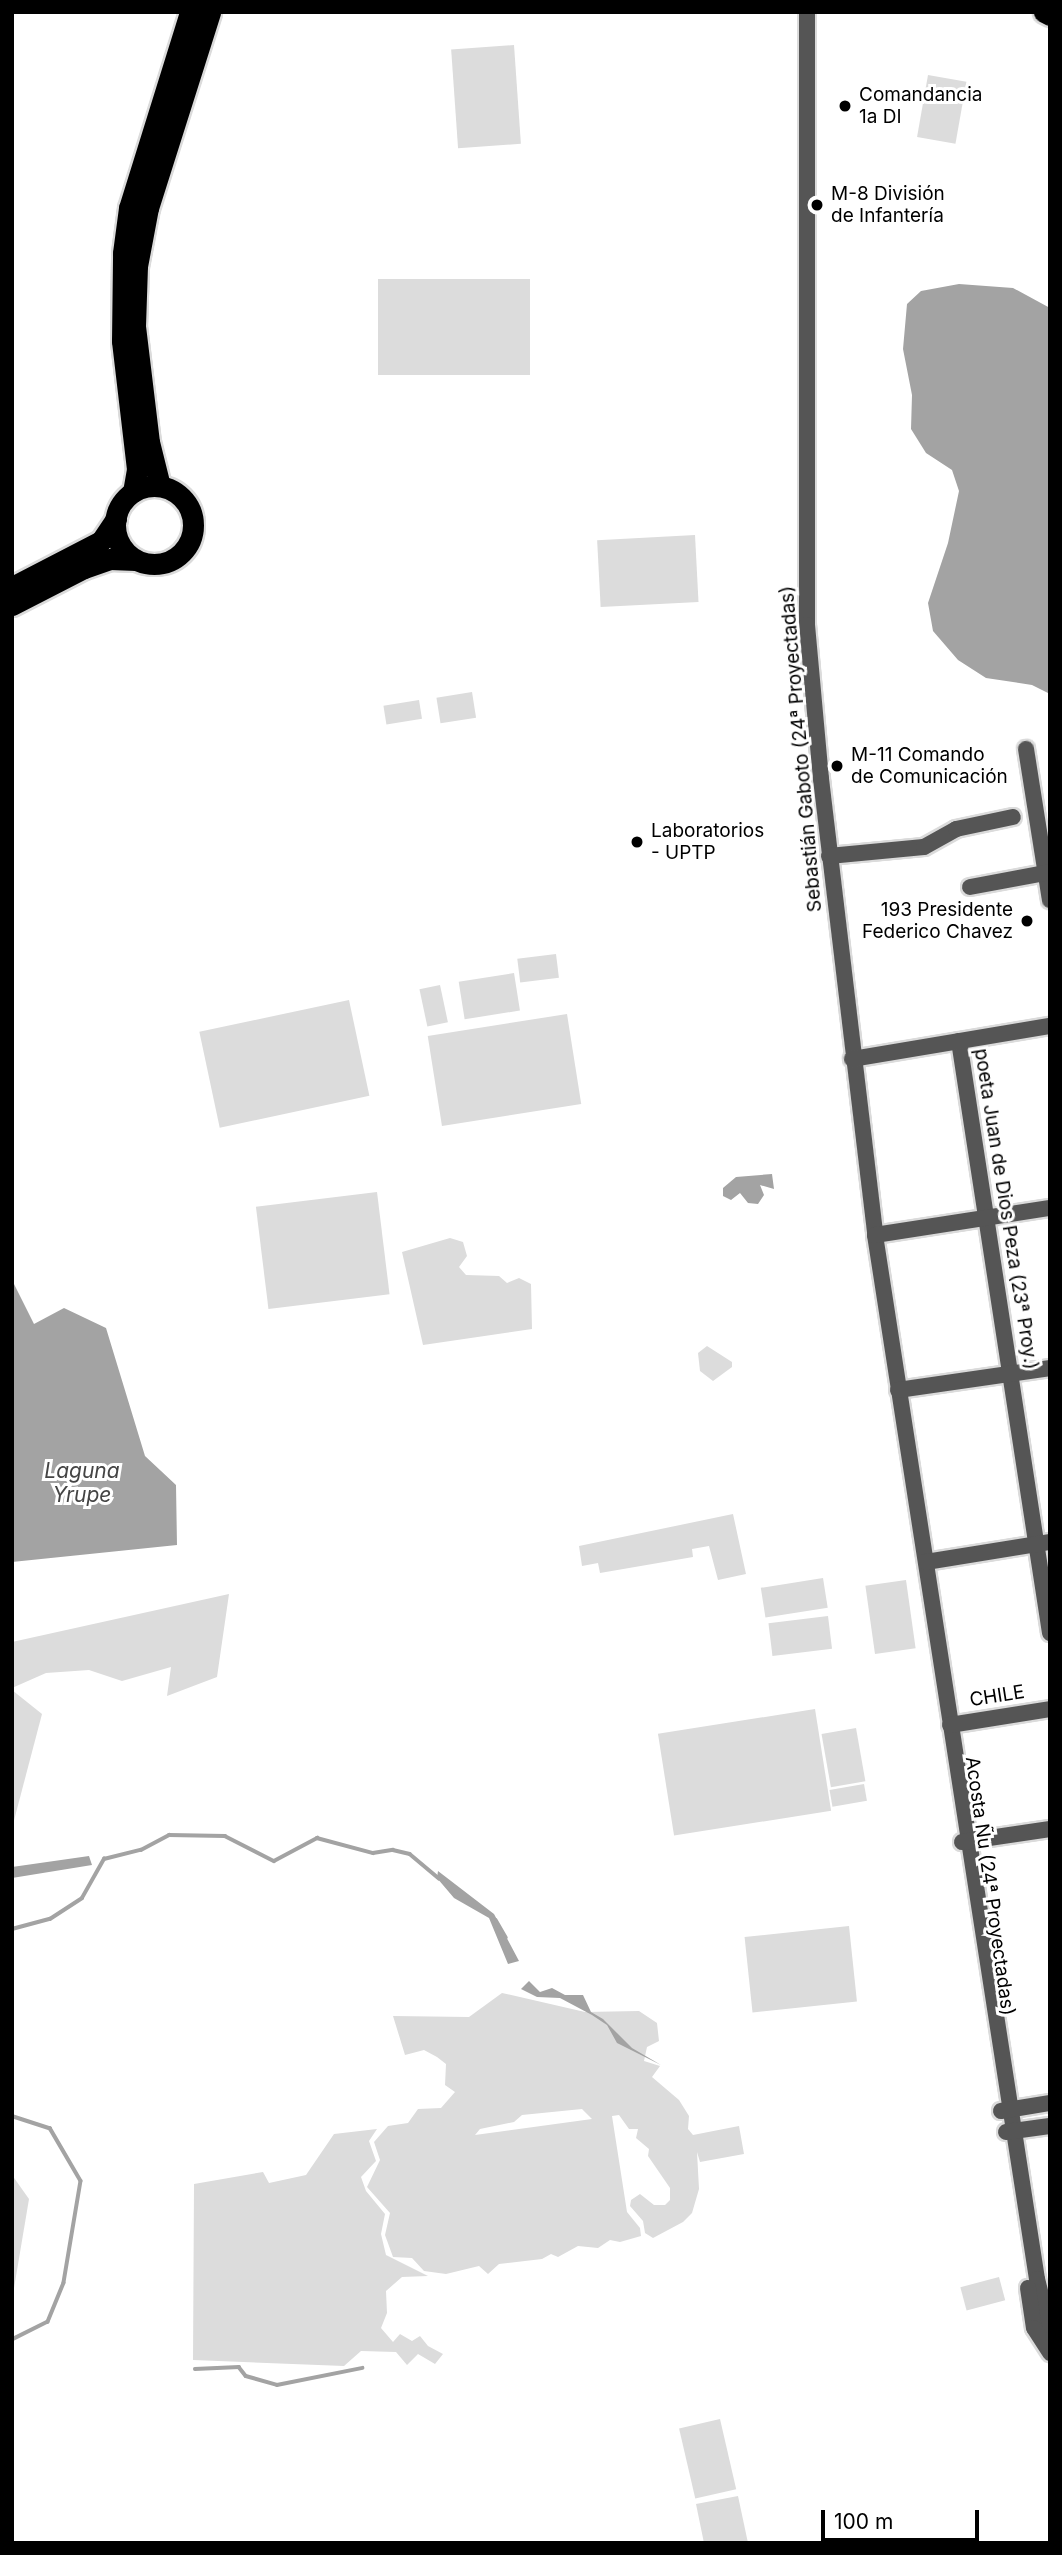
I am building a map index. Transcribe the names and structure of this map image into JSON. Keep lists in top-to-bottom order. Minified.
{"streets":{"street":["Sebastián Gaboto (24ª Proyectadas)","poeta Juan de Dios Peza (23ª Proy.)","CHILE","Acosta Ñu (24ª Proyectadas)"]},"crossings":[["CHILE","Acosta Ñu (24ª Proyectadas)"]],"water":["Laguna Yrupe"],"places":["Comandancia 1a DI","M-8 División de Infantería","M-11 Comando de Comunicación","Laboratorios - UPTP","193 Presidente Federico Chavez"],"scale_bar":"100 m"}
